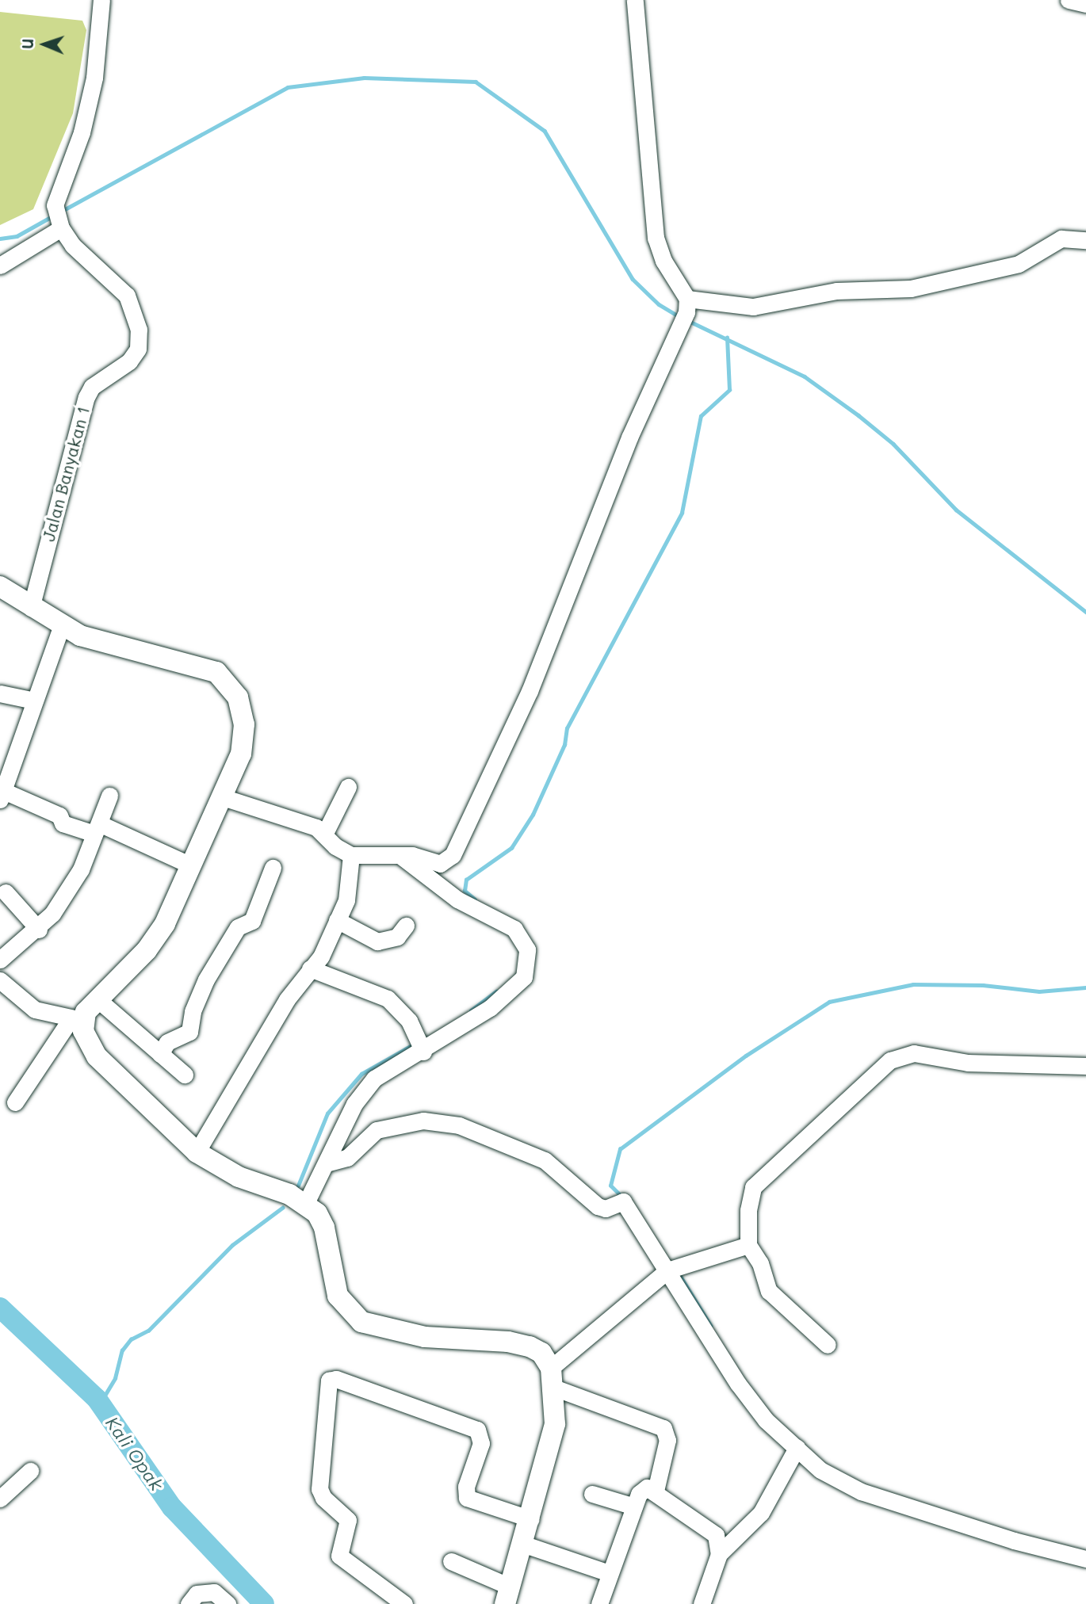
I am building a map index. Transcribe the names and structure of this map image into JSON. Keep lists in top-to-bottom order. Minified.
{"streets":{"street":["Jalan Banyakan 1"]},"water":["Kali Opak"],"north":"left"}
